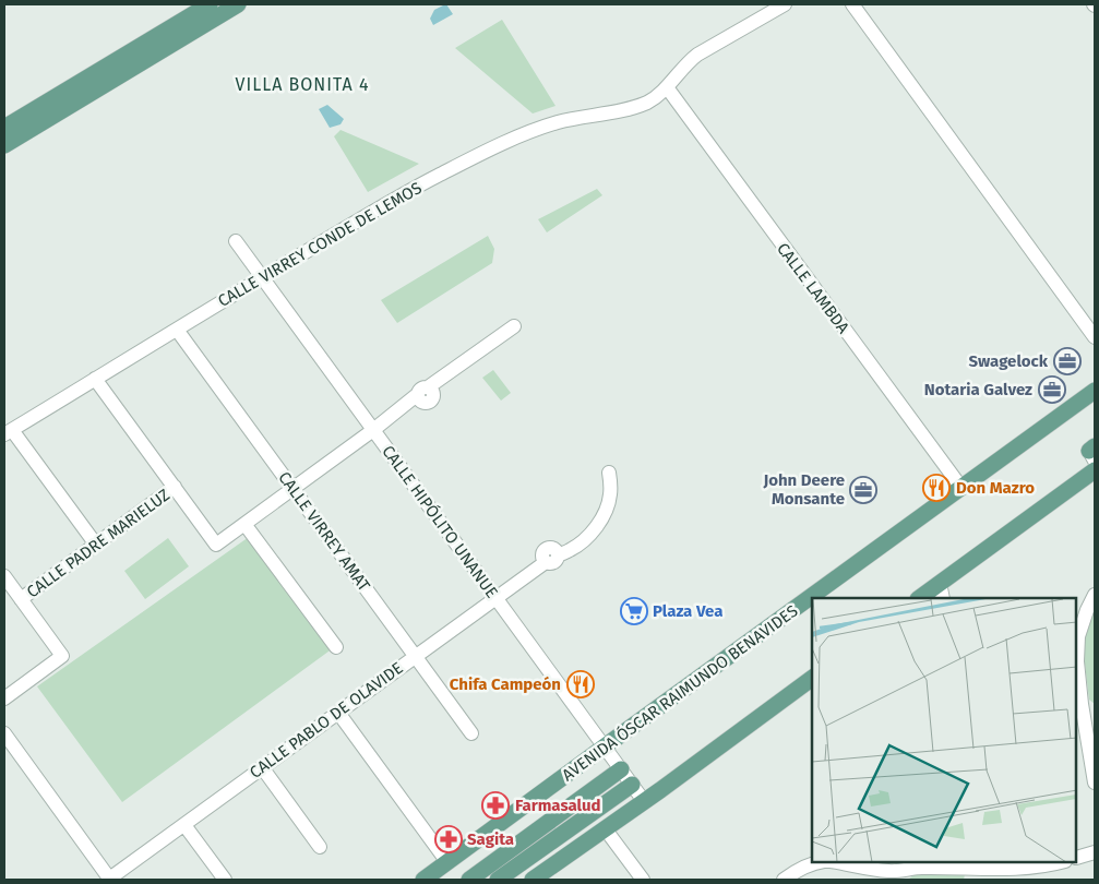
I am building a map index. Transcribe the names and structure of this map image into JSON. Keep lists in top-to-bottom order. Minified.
{"streets":{"main road":["AVENIDA ÓSCAR RAIMUNDO BENAVIDES"],"street":["CALLE VIRREY CONDE DE LEMOS","CALLE LAMBDA","CALLE HIPÓLITO UNANUE","CALLE VIRREY AMAT","CALLE PADRE MARIELUZ","CALLE PABLO DE OLAVIDE"]},"crossings":[["CALLE VIRREY CONDE DE LEMOS","CALLE LAMBDA"],["CALLE VIRREY CONDE DE LEMOS","CALLE HIPÓLITO UNANUE"],["CALLE VIRREY CONDE DE LEMOS","CALLE VIRREY AMAT"],["CALLE LAMBDA","AVENIDA ÓSCAR RAIMUNDO BENAVIDES"],["CALLE HIPÓLITO UNANUE","AVENIDA ÓSCAR RAIMUNDO BENAVIDES"],["CALLE HIPÓLITO UNANUE","CALLE PABLO DE OLAVIDE"],["CALLE VIRREY AMAT","CALLE PABLO DE OLAVIDE"]],"districts":["VILLA BONITA 4"],"places":{"office":["Swagelock","Notaria Galvez","John Deere Monsante"],"restaurant":["Don Mazro","Chifa Campeón"],"supermarket":["Plaza Vea"],"pharmacy":["Farmasalud","Sagita"]}}
